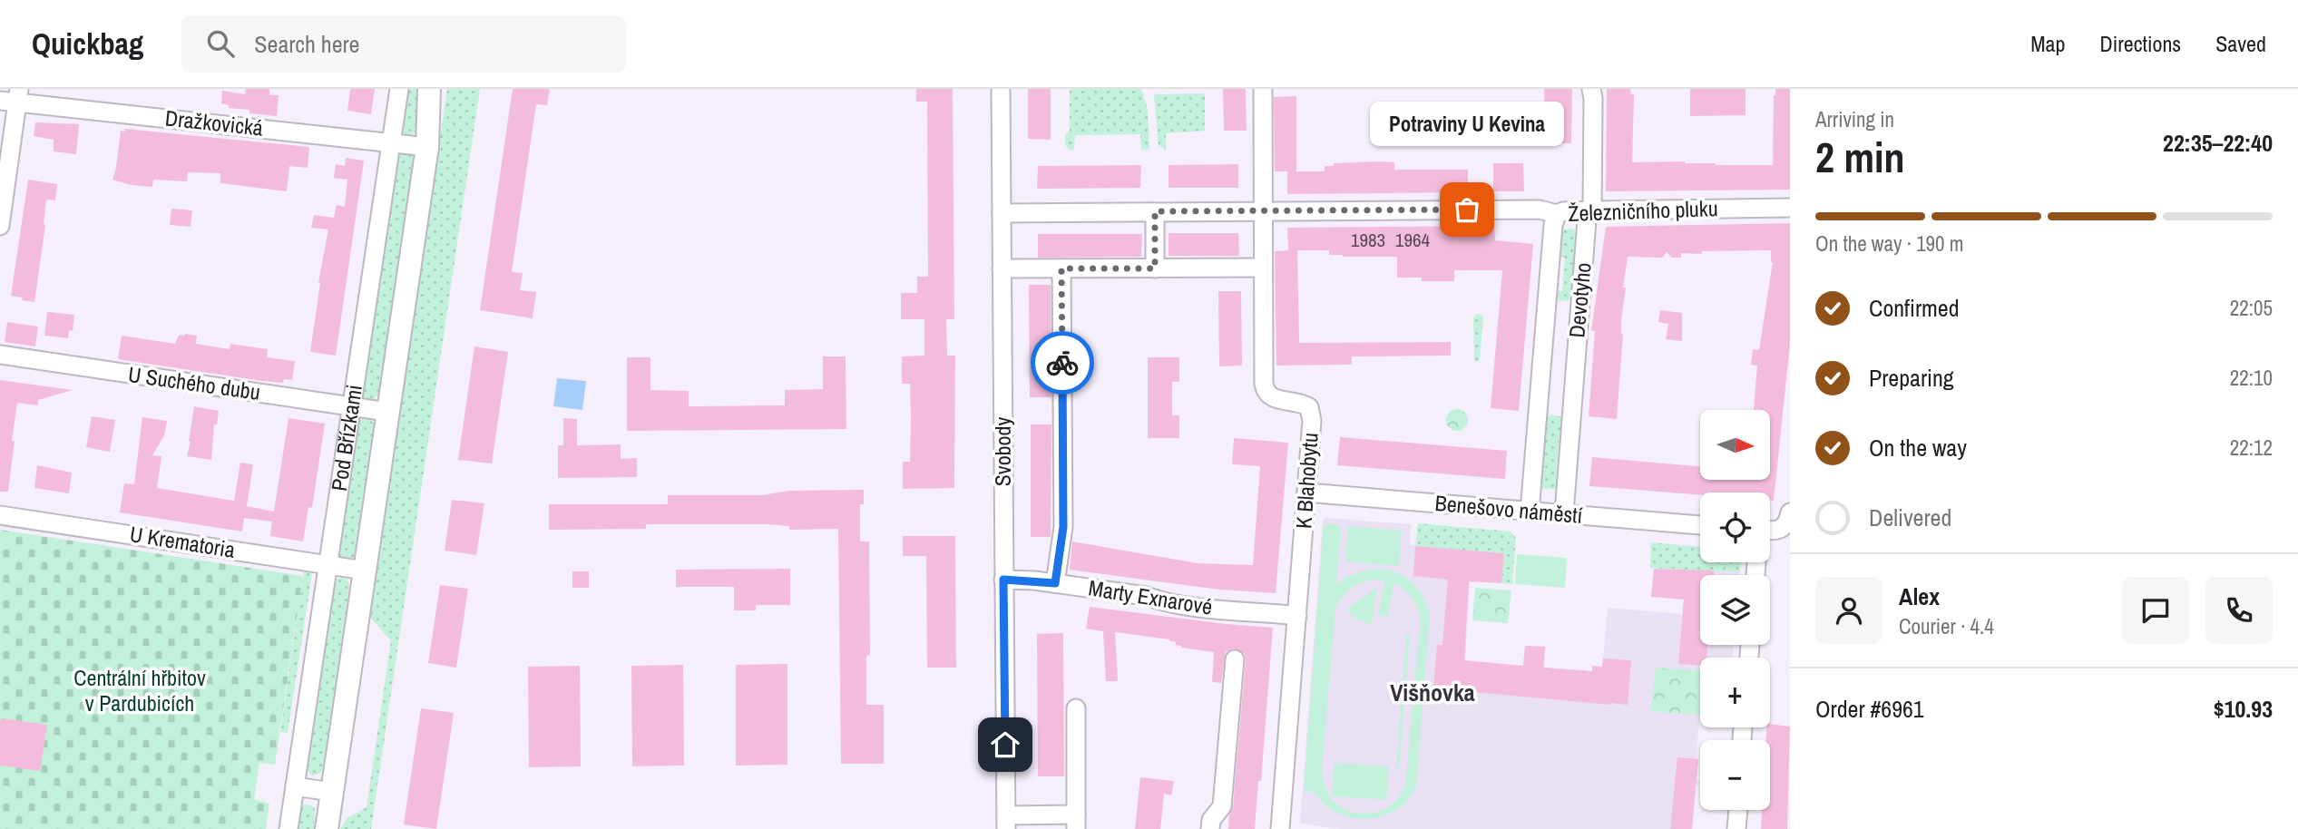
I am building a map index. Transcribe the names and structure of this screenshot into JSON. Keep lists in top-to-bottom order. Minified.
{"streets":{"street":["Dražkovická","Železničního pluku","Devotyho","U Suchého dubu","Pod Břízkami","Svobody","K Blahobytu","Benešovo náměstí","U Krematoria","Marty Exnarové"]},"crossings":[["Dražkovická","Pod Břízkami"],["Železničního pluku","Devotyho"],["Železničního pluku","Svobody"],["Železničního pluku","K Blahobytu"],["Devotyho","Benešovo náměstí"],["U Suchého dubu","Pod Břízkami"],["Pod Břízkami","U Krematoria"],["Svobody","Marty Exnarové"],["K Blahobytu","Benešovo náměstí"],["K Blahobytu","Marty Exnarové"]],"districts":["Višňovka"],"parks":["Centrální hřbitov v Pardubicích"],"places":["Potraviny U Kevina"],"house_numbers":["1983","1964"],"north":"right","page":{"header":"Quickbag","search":"Search here","nav":["Map","Directions","Saved"],"heading":["2 min","Arriving in","22:35–22:40"],"panel":["Alex","Courier · 4.4","Order #6961","$10.93"],"bubble":"Potraviny U Kevina","bar":"On the way · 190 m","list":[["Confirmed","22:05"],["Preparing","22:10"],["On the way","22:12"],"Delivered"],"map_buttons":["+","−"]}}
